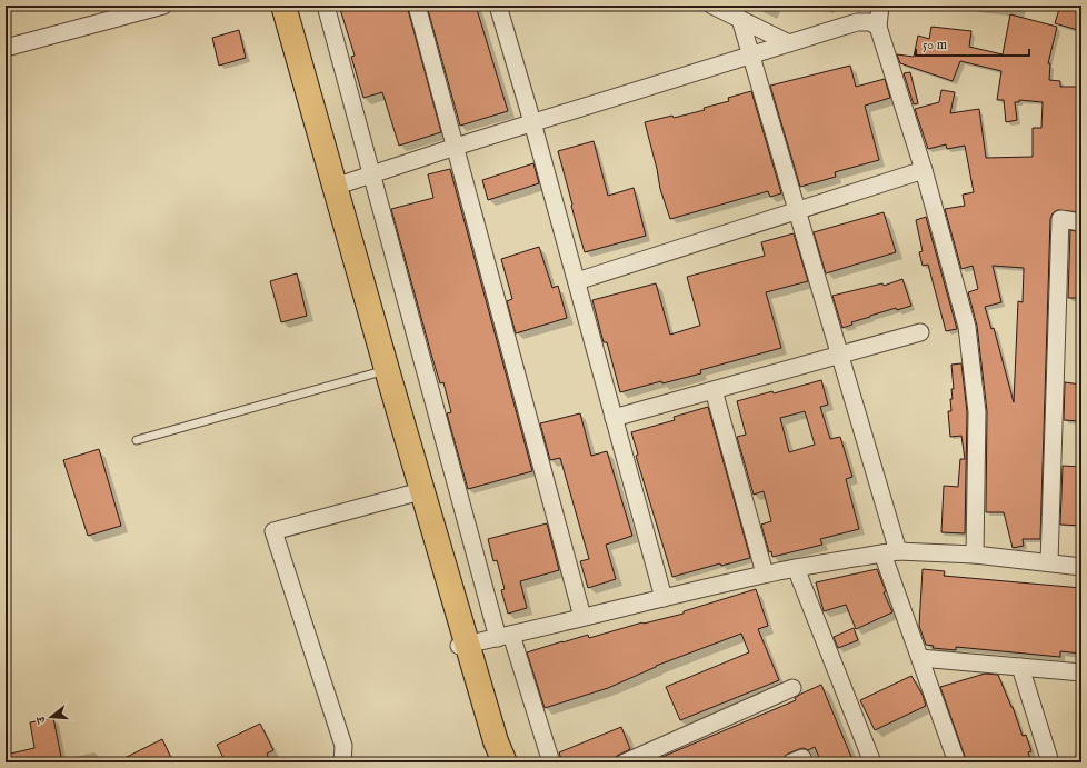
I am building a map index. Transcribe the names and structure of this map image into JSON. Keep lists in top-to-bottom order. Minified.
{"scale_bar":"50 m","north":"left"}
